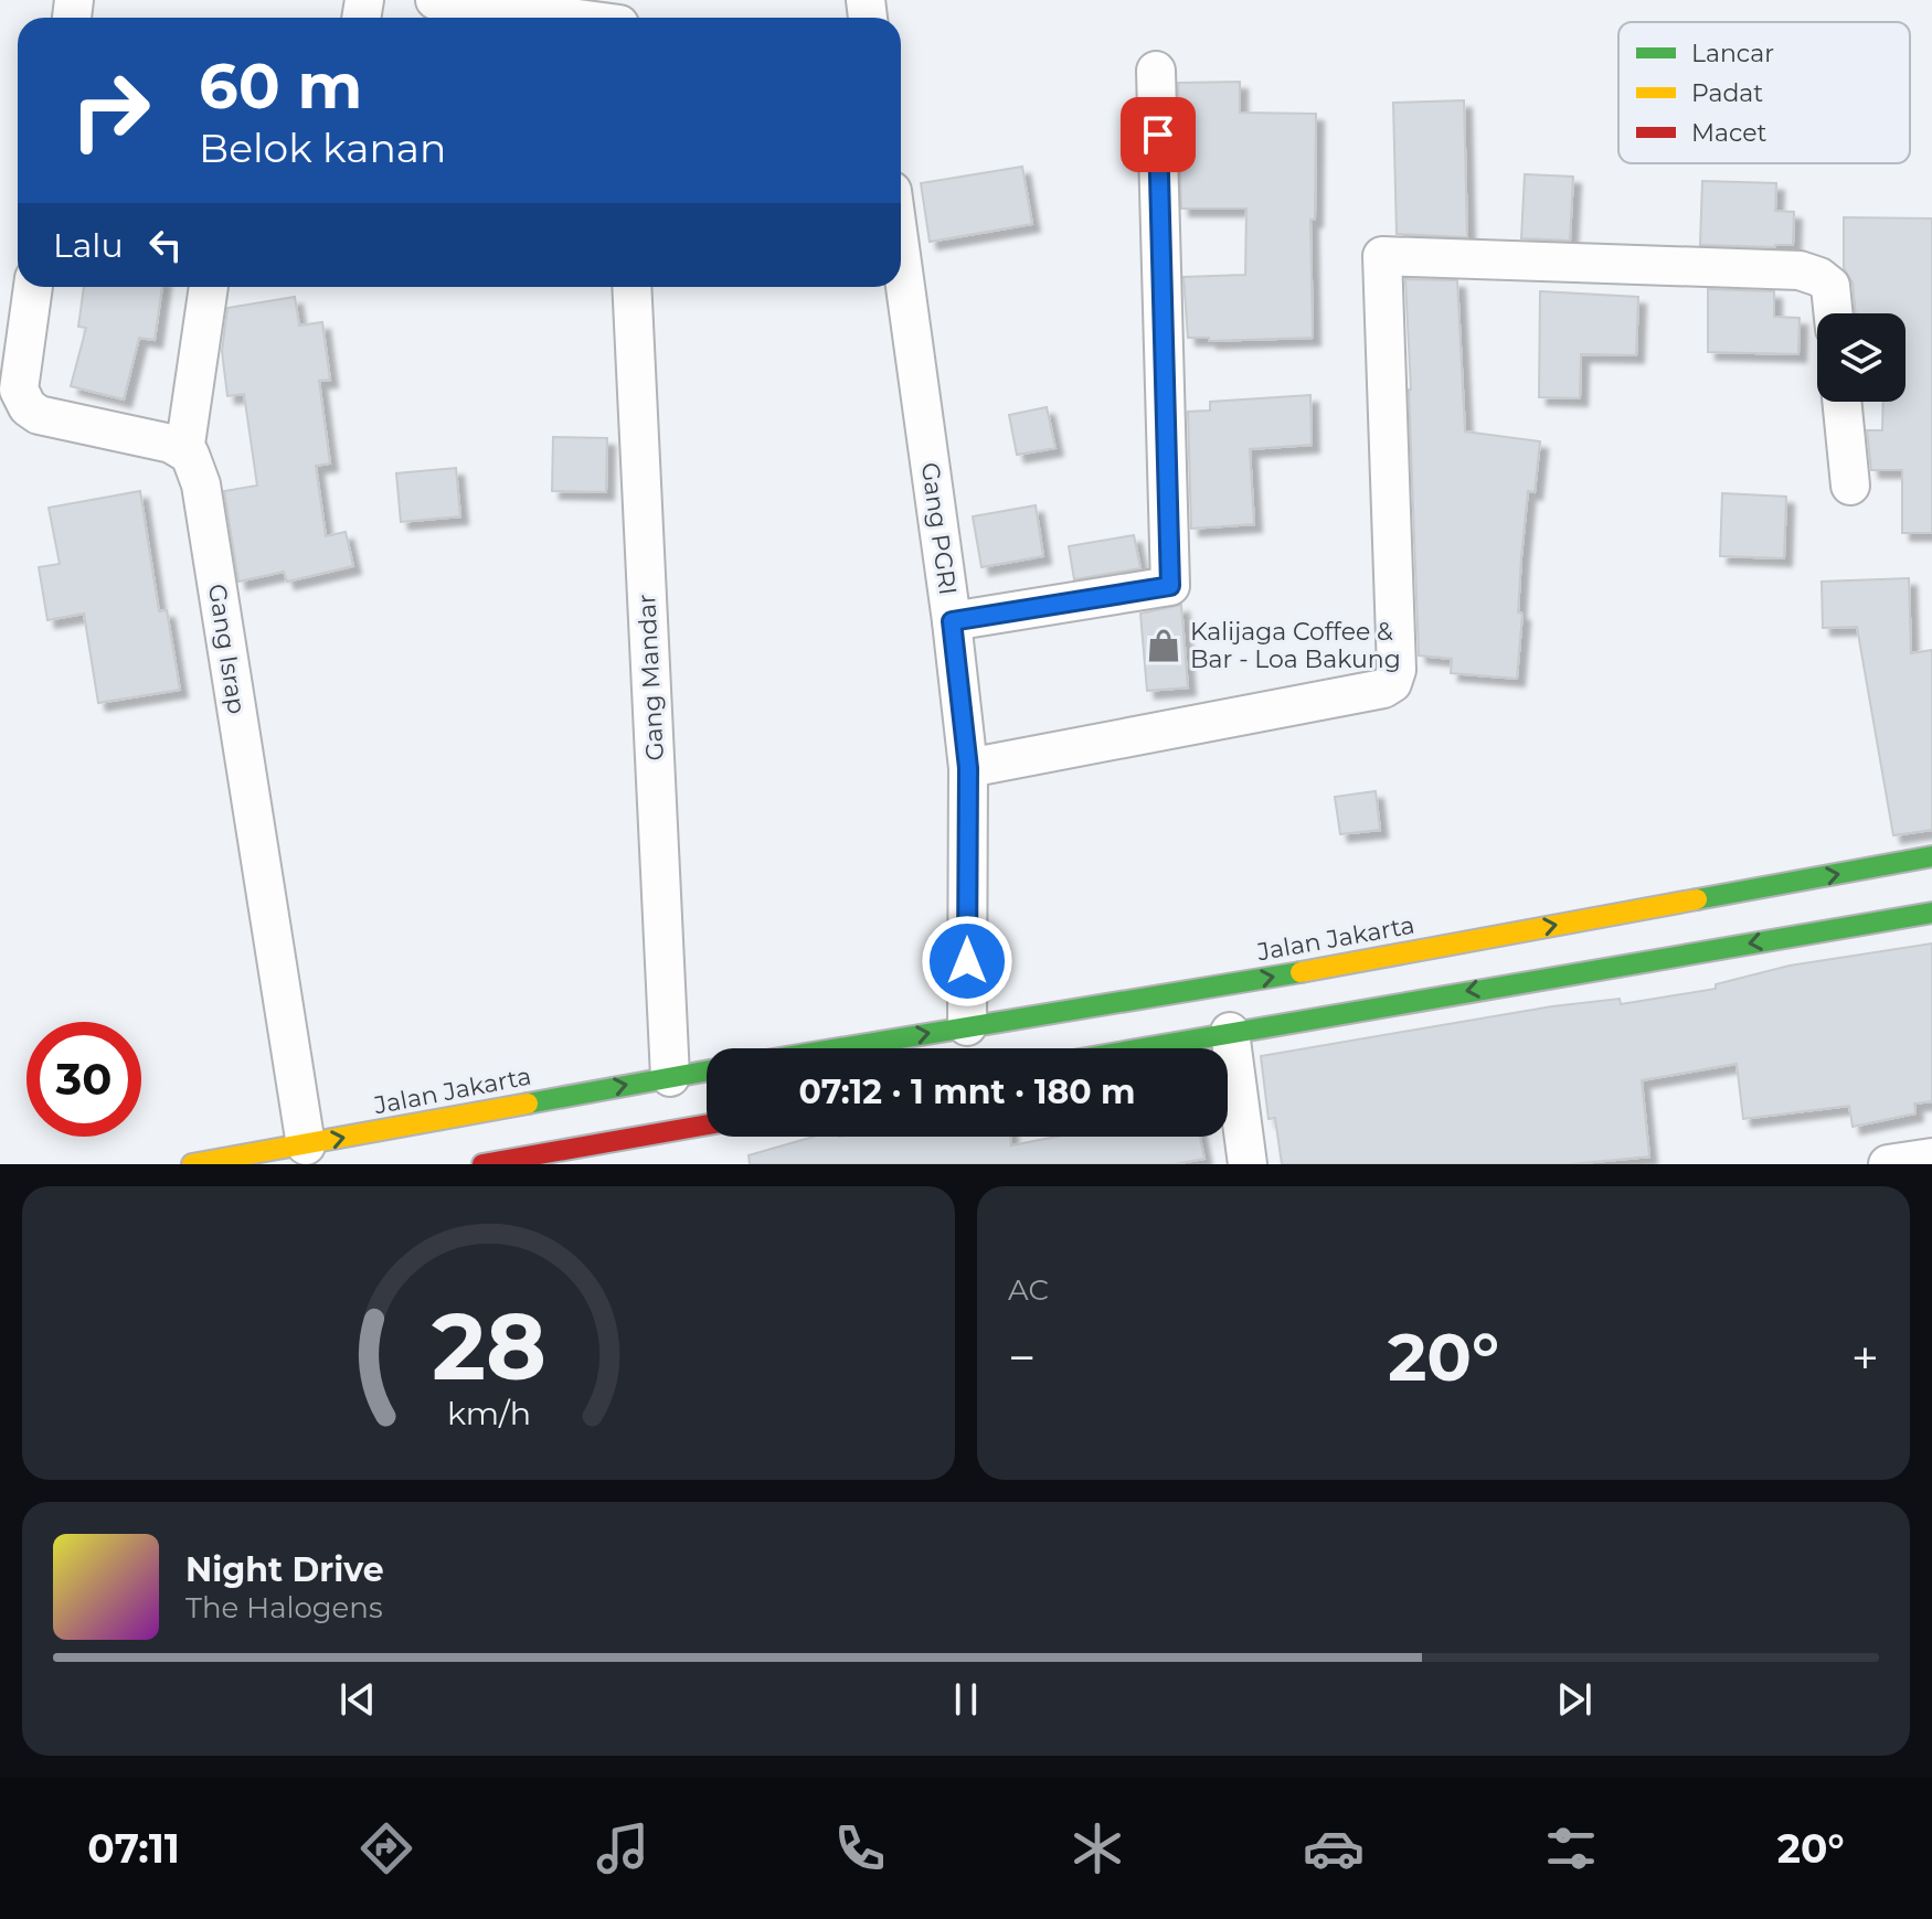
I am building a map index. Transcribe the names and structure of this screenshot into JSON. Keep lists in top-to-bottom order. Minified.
{"streets":{"main road":["Jalan Jakarta"],"street":["Gang PGRI","Gang Israp","Gang Mandar"]},"crossings":[["Gang PGRI","Jalan Jakarta"],["Gang Israp","Jalan Jakarta"],["Gang Mandar","Jalan Jakarta"]],"places":{"shop":["Kalijaga Coffee & Bar - Loa Bakung"]},"legend":["Lancar","Padat","Macet"],"page":{"turn":["60 m","Belok kanan"],"then":"Lalu","limit":"30","trip":"07:12 · 1 mnt · 180 m","tile":"AC","heat":["−","20°","+"],"song":["Night Drive","The Halogens"],"tabs":["07:11","20°"],"gauge":["28","km/h"]}}
